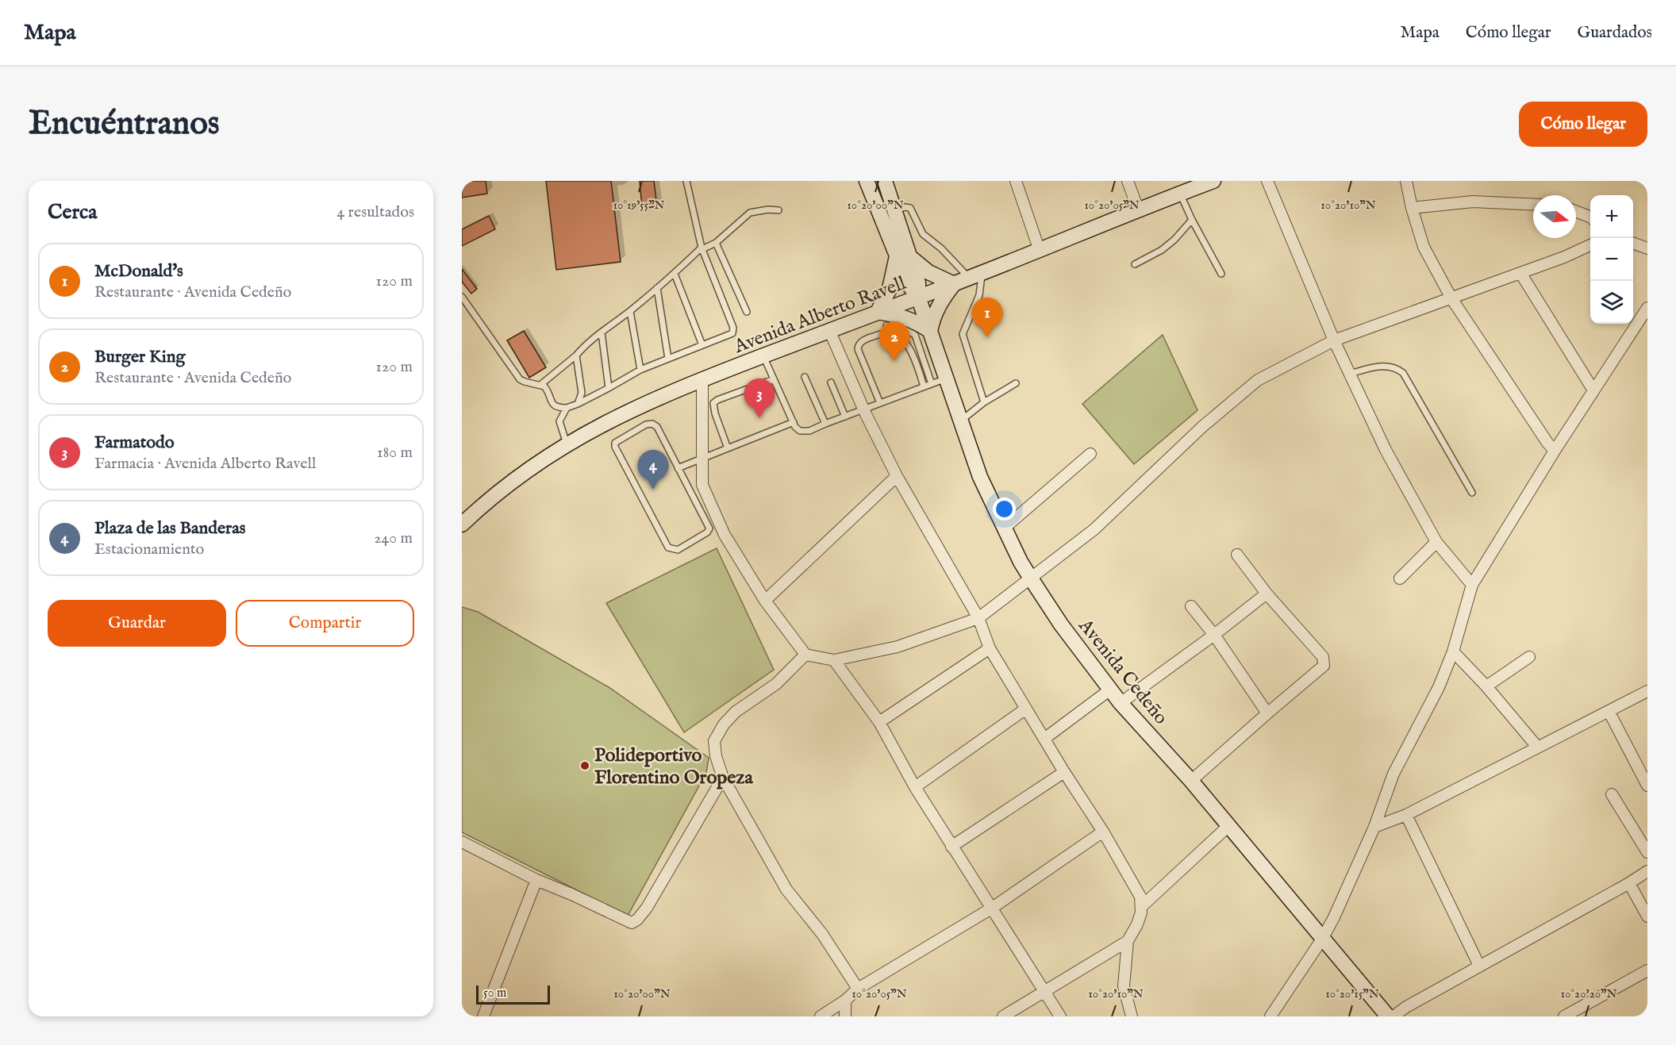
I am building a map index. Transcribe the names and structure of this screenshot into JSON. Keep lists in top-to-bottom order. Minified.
{"streets":{"street":["Avenida Alberto Ravell","Avenida Cedeño"]},"crossings":[["Avenida Alberto Ravell","Avenida Cedeño"]],"places":["Polideportivo Florentino Oropeza"],"scale_bar":"50 m","north":"right","page":{"header":"Mapa","nav":["Mapa","Cómo llegar","Guardados"],"buttons":["Cómo llegar",["Guardar","Compartir"]],"title":"Encuéntranos","heading":["Cerca","4 resultados"],"map_buttons":["+","−"],"list":[{"mark":"1","name":"McDonald's","note":"Restaurante · Avenida Cedeño","value":"120 m"},{"mark":"2","name":"Burger King","note":"Restaurante · Avenida Cedeño","value":"120 m"},{"mark":"3","name":"Farmatodo","note":"Farmacia · Avenida Alberto Ravell","value":"180 m"},{"mark":"4","name":"Plaza de las Banderas","note":"Estacionamiento","value":"240 m"}],"pins":["1","2","3","4"],"scale":"50 m"},"coordinates":["10°19'55\"N","10°20'00\"N","10°20'05\"N","10°20'10\"N","10°20'15\"N","10°20'20\"N"]}
